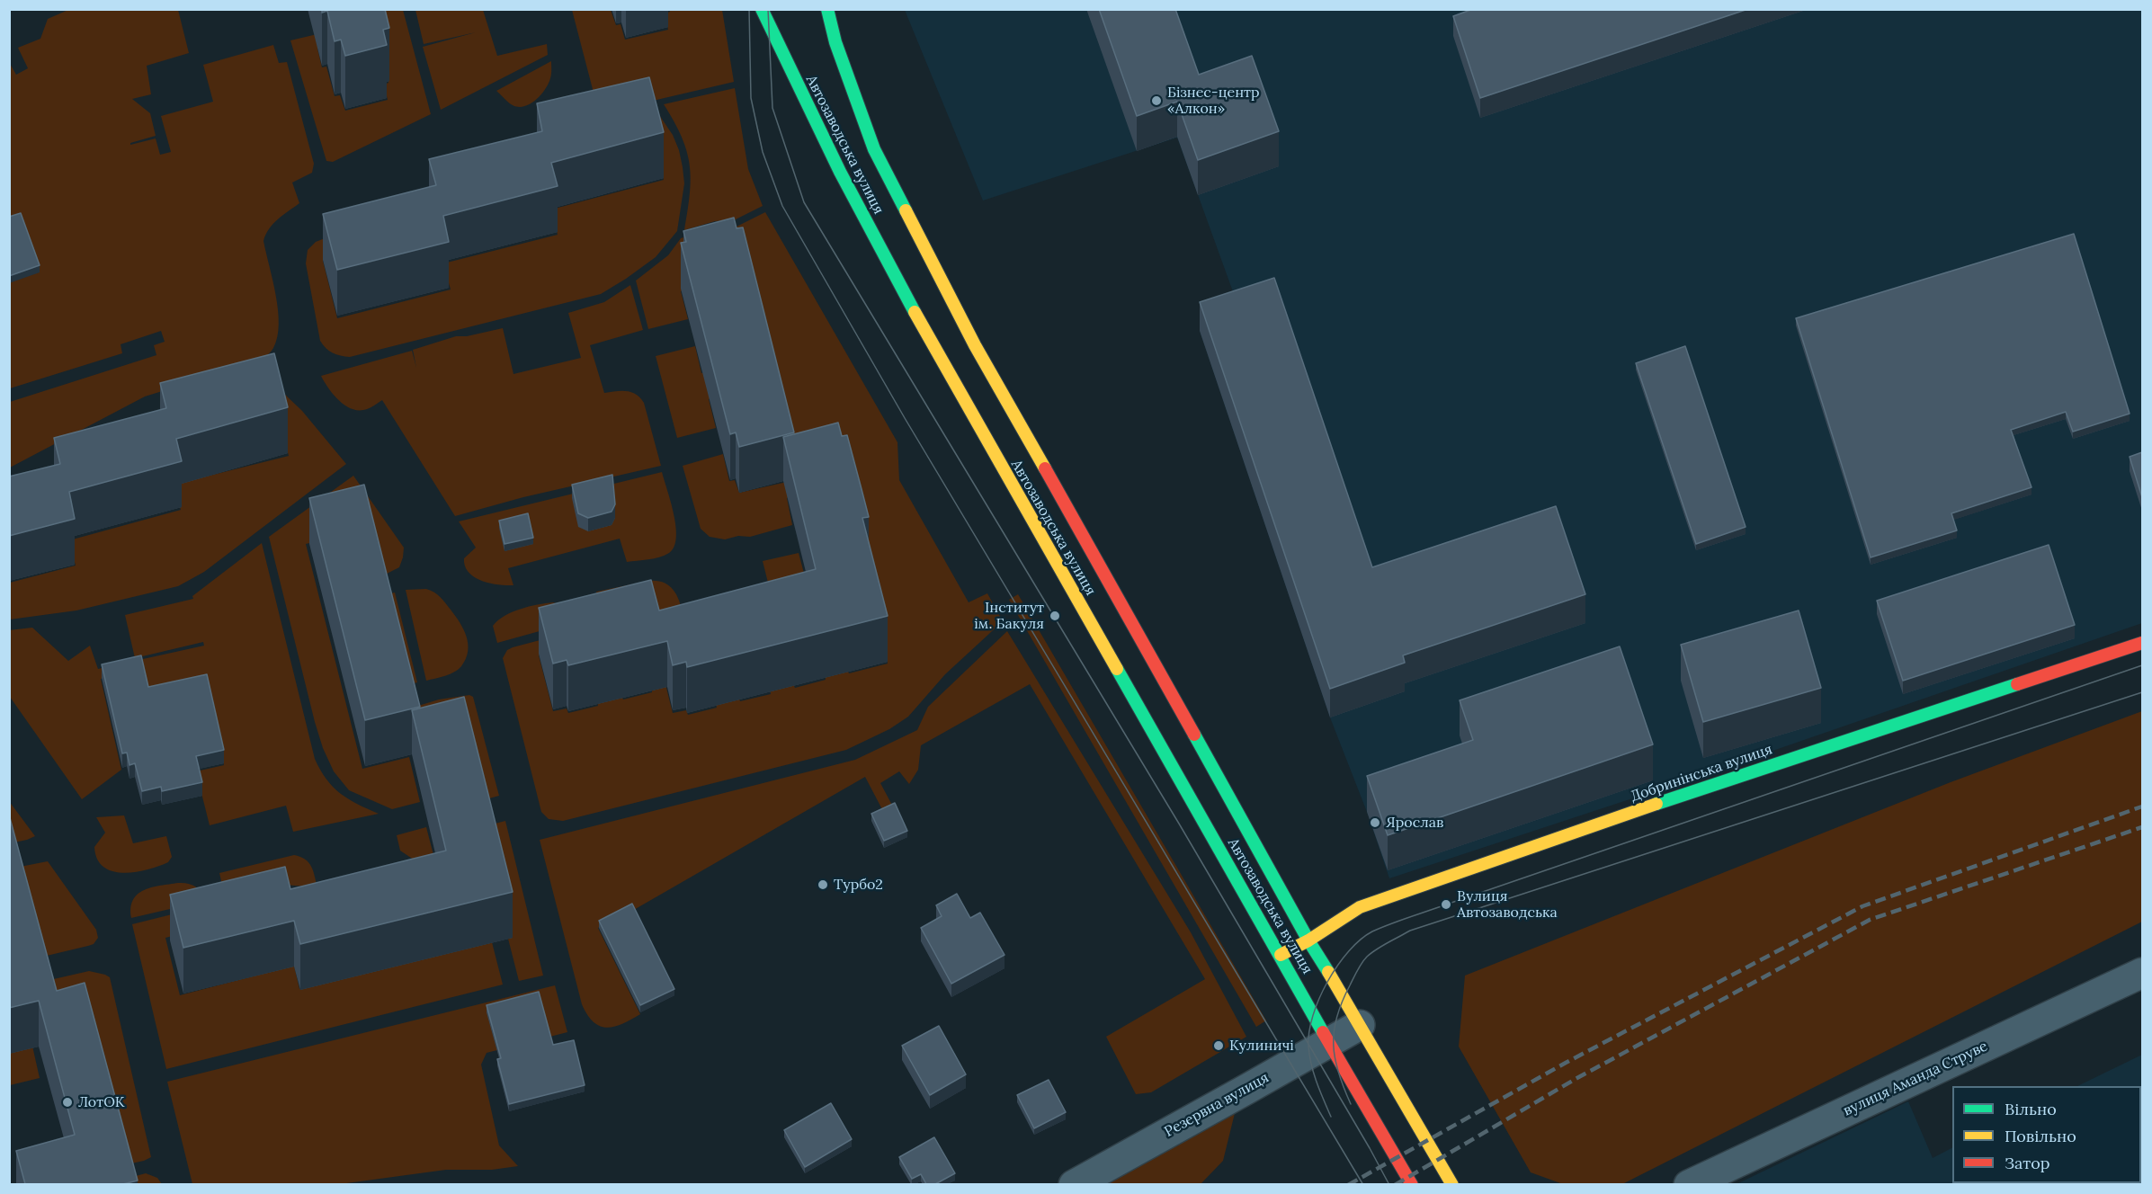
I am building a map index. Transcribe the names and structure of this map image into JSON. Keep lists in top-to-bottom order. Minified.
{"streets":{"main road":["Автозаводська вулиця","Добринінська вулиця"],"street":["вулиця Аманда Струве","Резервна вулиця"]},"crossings":[["Автозаводська вулиця","Добринінська вулиця"],["Автозаводська вулиця","Резервна вулиця"]],"places":["Бізнес-центр «Алкон»","Інститут ім. Бакуля","Ярослав","Турбо2","Вулиця Автозаводська","Кулиничі","ЛотОК"],"legend":["Вільно","Повільно","Затор"]}
